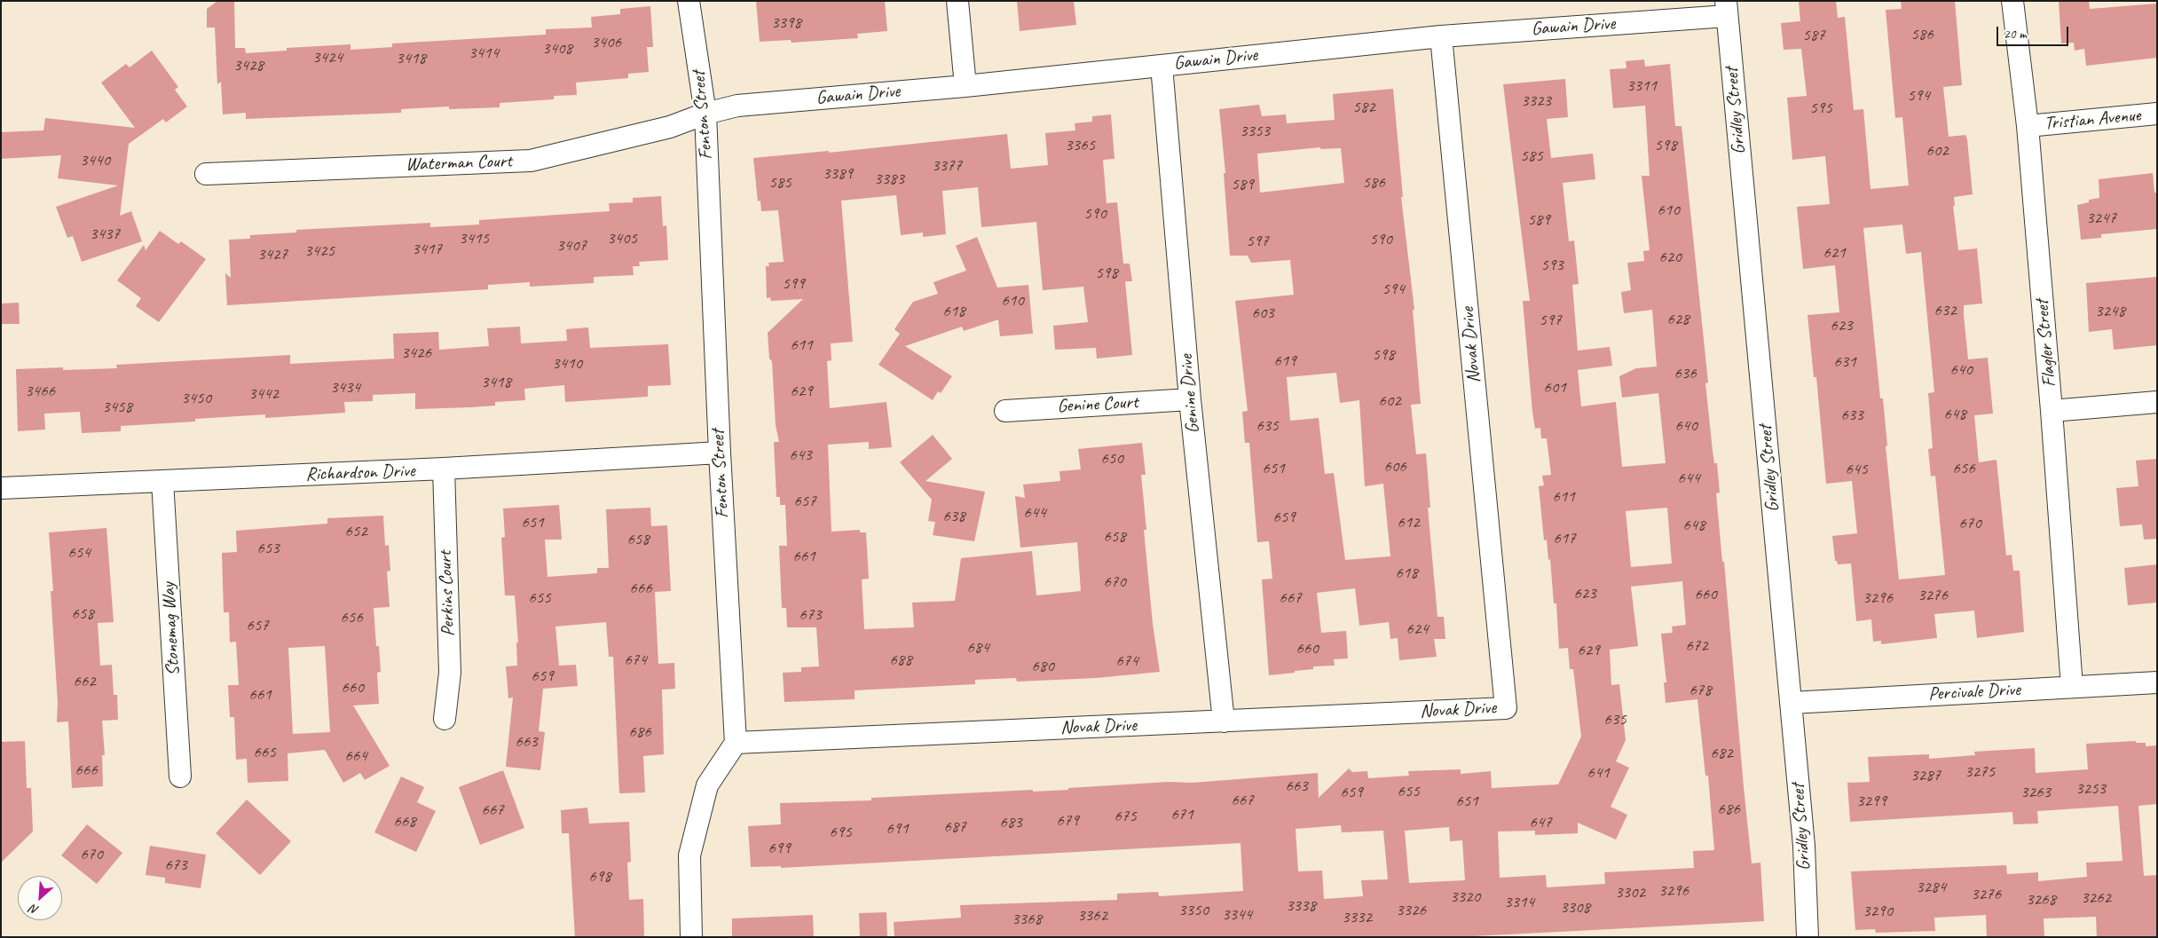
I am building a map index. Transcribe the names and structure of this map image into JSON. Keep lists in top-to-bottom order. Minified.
{"streets":{"street":["Gawain Drive","Gridley Street","Fenton Street","Tristian Avenue","Waterman Court","Flagler Street","Novak Drive","Genine Drive","Genine Court","Richardson Drive","Perkins Court","Stonemag Way","Percivale Drive"]},"crossings":[["Gawain Drive","Gridley Street"],["Gawain Drive","Fenton Street"],["Gawain Drive","Waterman Court"],["Gawain Drive","Novak Drive"],["Gawain Drive","Genine Drive"],["Gridley Street","Percivale Drive"],["Fenton Street","Waterman Court"],["Fenton Street","Novak Drive"],["Fenton Street","Richardson Drive"],["Tristian Avenue","Flagler Street"],["Flagler Street","Percivale Drive"],["Novak Drive","Genine Drive"],["Genine Drive","Genine Court"],["Richardson Drive","Perkins Court"],["Richardson Drive","Stonemag Way"]],"house_numbers":["3398","586","587","3406","3408","3414","3424","3418","3428","3311","594","3323","582","595","3353","3365","598","602","585","3440","3377","3389","3383","585","586","589","610","590","3247","589","3437","3415","3405","590","597","3407","3417","3425","621","3427","620","593","598","599","594","610","632","618","3248","603","628","597","623","611","3426","598","619","631","3410","640","636","3418","3434","601","3466","629","3442","3450","602","3458","648","633","635","640","643","650","606","651","656","645","644","611","657","644","638","659","651","612","670","648","652","658","617","658","653","654","661","618","670","666","623","660","3276","655","667","3296","658","673","656","657","624","672","684","660","629","674","688","674","680","659","662","660","678","661","635","686","663","665","682","664","666","3275","641","3287","663","3253","655","659","3263","667","651","3299","686","667","671","675","679","668","683","647","687","691","695","699","670","673","698","3284","3296","3302","3276","3320","3262","3268","3314","3338","3308","3350","3326","3290","3344","3362","3332","3368"],"scale_bar":"20 m","north":"bottom left"}
